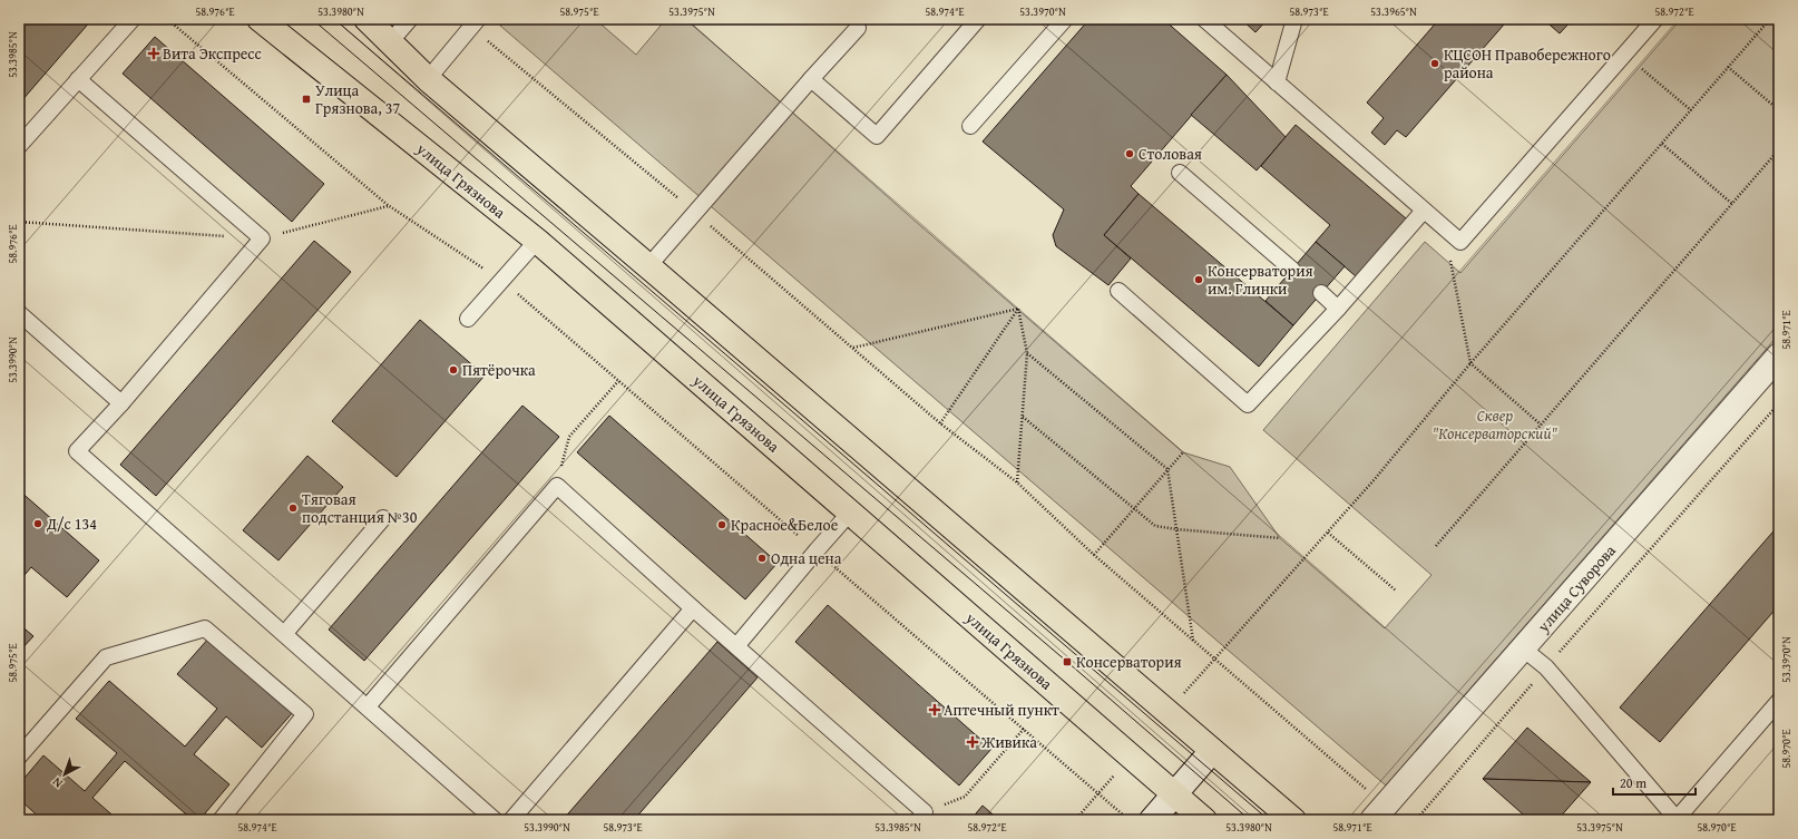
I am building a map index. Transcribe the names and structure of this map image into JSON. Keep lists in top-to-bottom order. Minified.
{"streets":{"main road":["улица Грязнова"],"street":["улица Суворова"]},"parks":["Сквер \"Консерваторский\""],"places":{"health":["Вита Экспресс","Аптечный пункт","Живика"],"other":["КЦСОН Правобережного района","Столовая","Консерватория им. Глинки","Пятёрочка","Тяговая подстанция №30","Д/с 134","Красное&Белое","Одна цена"],"transit":["Улица Грязнова, 37","Консерватория"]},"scale_bar":"20 m","north":"bottom left","coordinates":["58.976°E","53.3980°N","58.975°E","53.3975°N","58.974°E","53.3970°N","58.973°E","53.3965°N","58.972°E","53.3985°N","58.971°E","53.3990°N","58.970°E"]}
